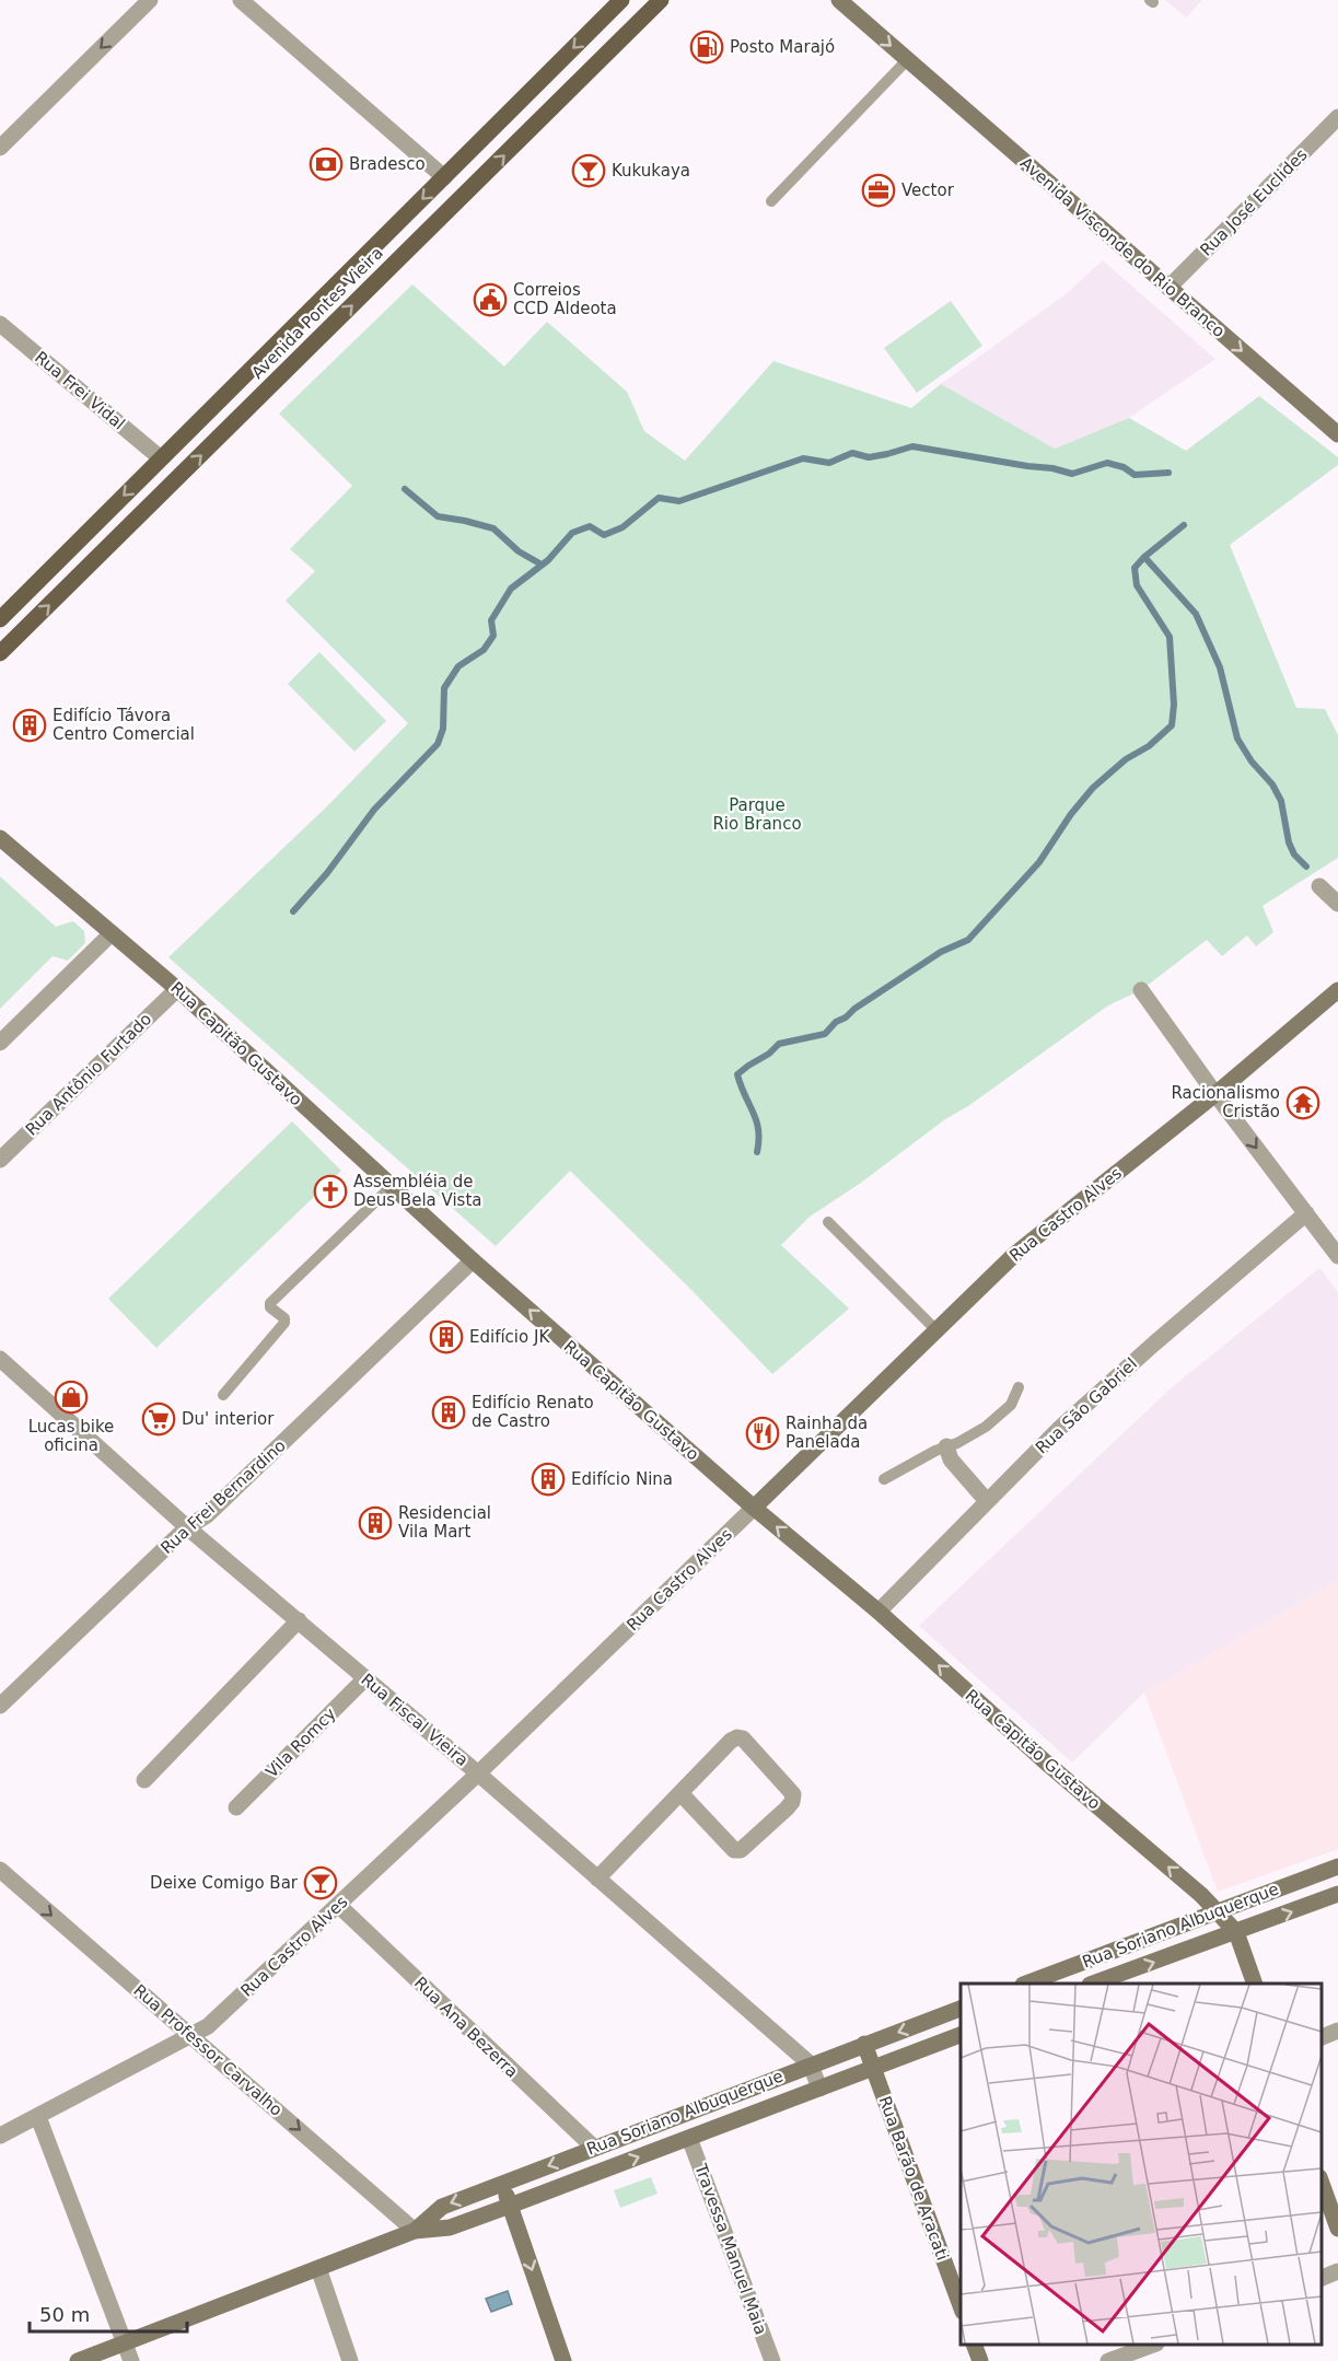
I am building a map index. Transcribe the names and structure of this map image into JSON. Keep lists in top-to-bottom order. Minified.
{"streets":{"main road":["Avenida Visconde do Rio Branco","Avenida Pontes Vieira","Rua Capitão Gustavo","Rua Castro Alves","Rua Soriano Albuquerque","Rua Barão de Aracati"],"street":["Rua José Euclides","Rua Frei Vidal","Rua Antônio Furtado","Rua São Gabriel","Rua Frei Bernardino","Rua Fiscal Vieira","Vila Romcy","Rua Ana Bezerra","Rua Professor Carvalho","Travessa Manuel Maia"]},"crossings":[["Rua José Euclides","Avenida Visconde do Rio Branco"],["Avenida Pontes Vieira","Rua Frei Vidal"],["Rua Capitão Gustavo","Rua Antônio Furtado"],["Rua Capitão Gustavo","Rua Castro Alves"],["Rua Capitão Gustavo","Rua São Gabriel"],["Rua Capitão Gustavo","Rua Frei Bernardino"],["Rua Capitão Gustavo","Rua Soriano Albuquerque"],["Rua Castro Alves","Rua Fiscal Vieira"],["Rua Castro Alves","Rua Ana Bezerra"],["Rua Castro Alves","Rua Professor Carvalho"],["Rua Frei Bernardino","Rua Fiscal Vieira"],["Rua Fiscal Vieira","Vila Romcy"],["Rua Fiscal Vieira","Rua Soriano Albuquerque"],["Rua Soriano Albuquerque","Rua Ana Bezerra"],["Rua Soriano Albuquerque","Rua Professor Carvalho"],["Rua Soriano Albuquerque","Rua Barão de Aracati"],["Rua Soriano Albuquerque","Travessa Manuel Maia"]],"one_way":["Avenida Visconde do Rio Branco","Rua Capitão Gustavo","Rua Professor Carvalho"],"parks":["Parque Rio Branco"],"places":{"fuel station":["Posto Marajó"],"bank":["Bradesco"],"bar":["Kukukaya","Deixe Comigo Bar"],"office":["Vector"],"public building":["Correios CCD Aldeota"],"building":["Edifício Távora Centro Comercial","Edifício JK","Edifício Renato de Castro","Edifício Nina","Residencial Vila Mart"],"temple":["Racionalismo Cristão"],"church":["Assembléia de Deus Bela Vista"],"shop":["Lucas bike oficina"],"supermarket":["Du' interior"],"restaurant":["Rainha da Panelada"]},"scale_bar":"50 m"}
